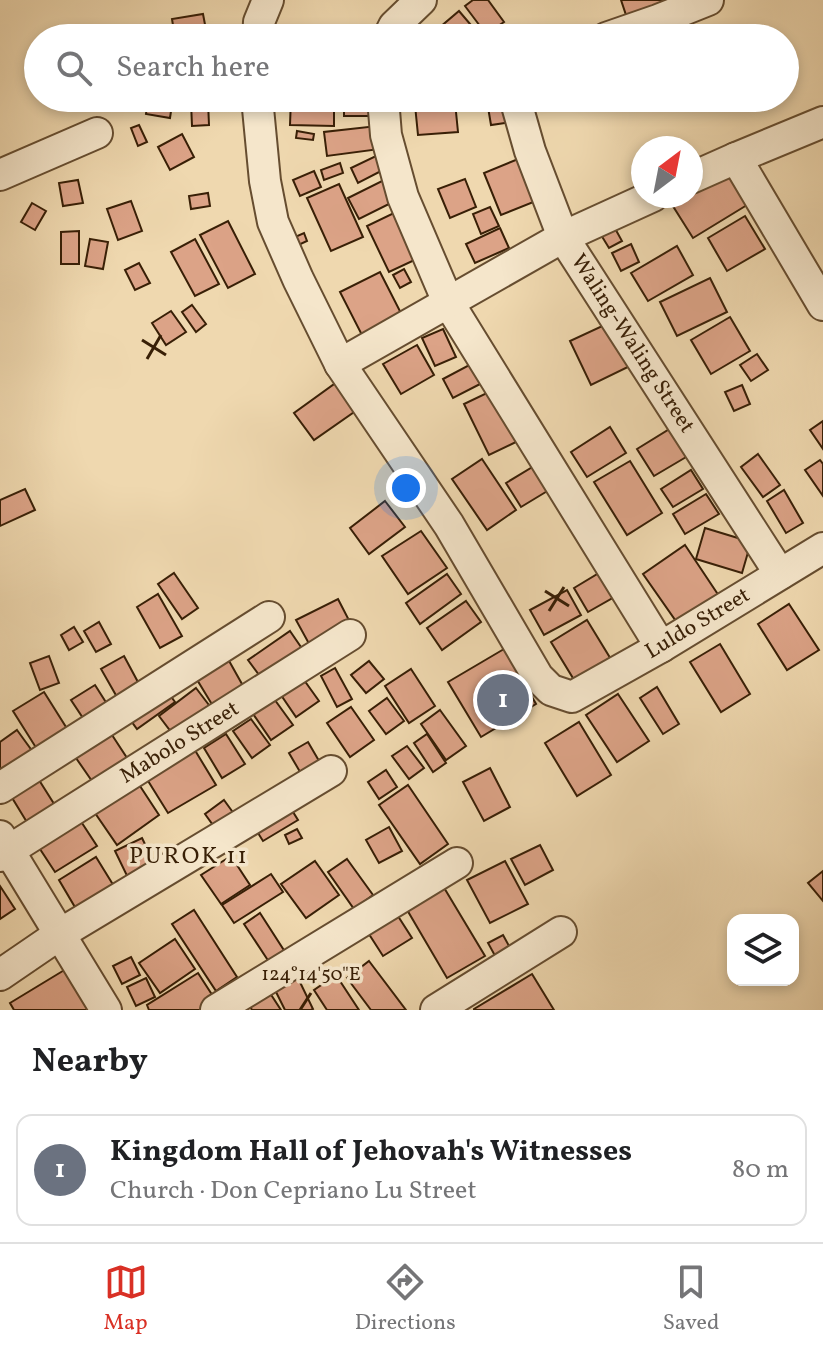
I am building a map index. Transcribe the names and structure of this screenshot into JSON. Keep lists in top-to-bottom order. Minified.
{"streets":{"street":["Waling-Waling Street","Luldo Street","Mabolo Street"]},"crossings":[["Waling-Waling Street","Luldo Street"]],"districts":["PUROK 11"],"north":"top right","page":{"search":"Search here","pins":"1","heading":"Nearby","list":[{"mark":"1","name":"Kingdom Hall of Jehovah's Witnesses","note":"Church · Don Cepriano Lu Street","value":"80 m"}],"nav":["Map","Directions","Saved"]},"coordinates":["124°14'50\"E"]}
